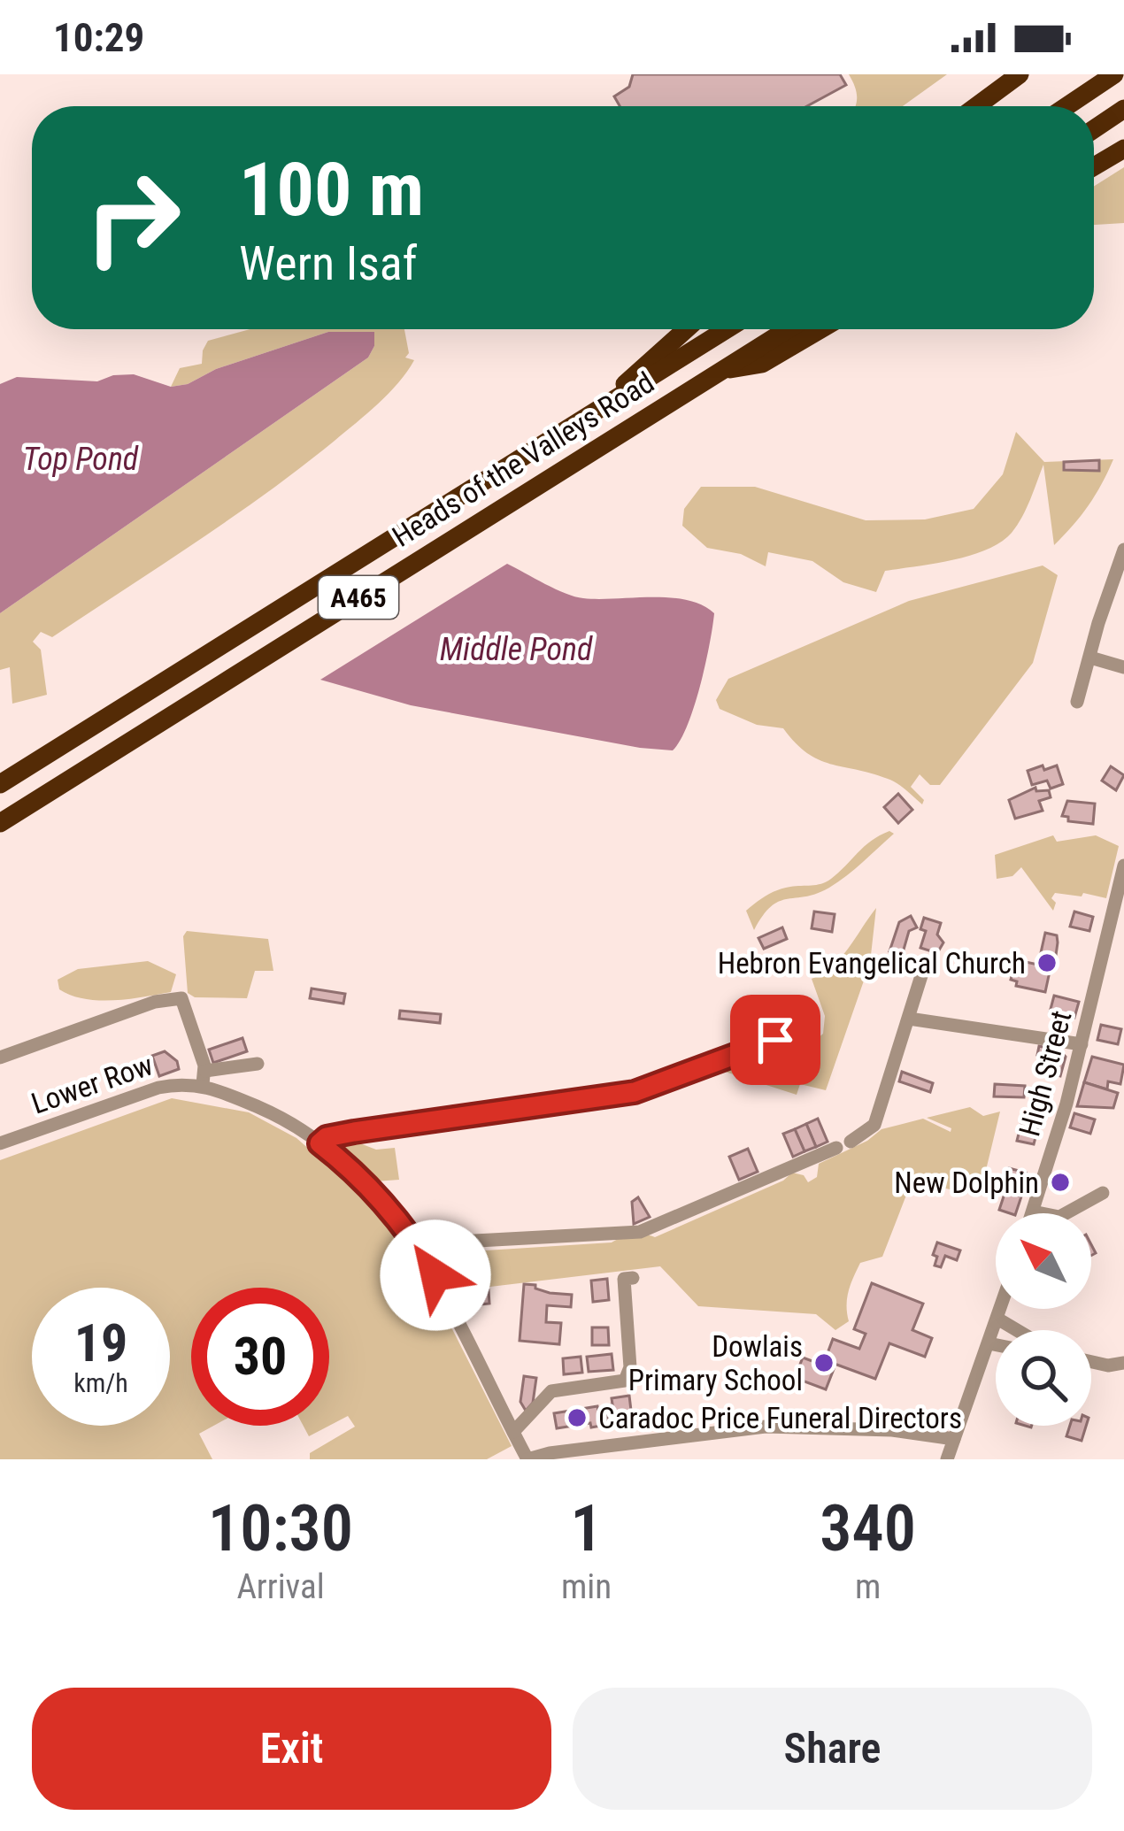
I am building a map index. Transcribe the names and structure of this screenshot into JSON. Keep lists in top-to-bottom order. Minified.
{"streets":{"highway":["Heads of the Valleys Road","A465"],"street":["High Street","Lower Row"]},"water":["Top Pond","Middle Pond"],"places":["Hebron Evangelical Church","New Dolphin","Dowlais Primary School","Caradoc Price Funeral Directors"],"north":"top left","page":{"status":"10:29","turn":["100 m","Wern Isaf"],"speed":"19 km/h","limit":"30","eta":["10:30","Arrival","1","min","340","m"],"buttons":["Exit","Share"]}}
